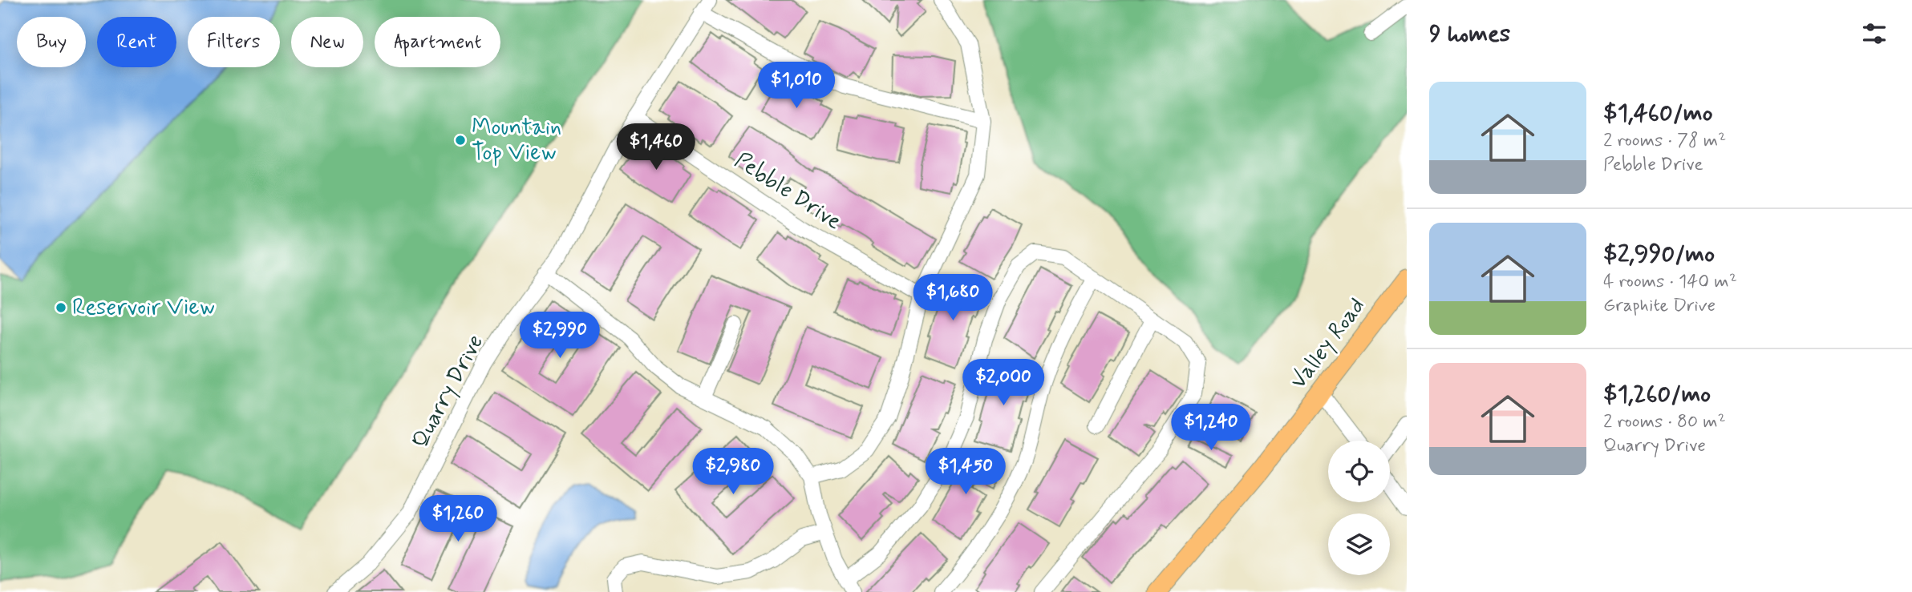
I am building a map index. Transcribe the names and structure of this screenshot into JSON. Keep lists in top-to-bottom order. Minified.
{"streets":{"main road":["Valley Road"],"street":["Pebble Drive","Quarry Drive"]},"crossings":[["Pebble Drive","Quarry Drive"]],"places":["Mountain Top View","Reservoir View"],"page":{"heading":"9 homes","chip":["Buy","Rent","Filters","New","Apartment"],"price":["$1,010","$1,460","$1,680","$2,990","$2,000","$1,240","$2,980","$1,450","$1,260"],"list":[{"name":"$1,460/mo","note":"2 rooms · 78 m² · Pebble Drive"},{"name":"$2,990/mo","note":"4 rooms · 140 m² · Graphite Drive"},{"name":"$1,260/mo","note":"2 rooms · 80 m² · Quarry Drive"}]}}
